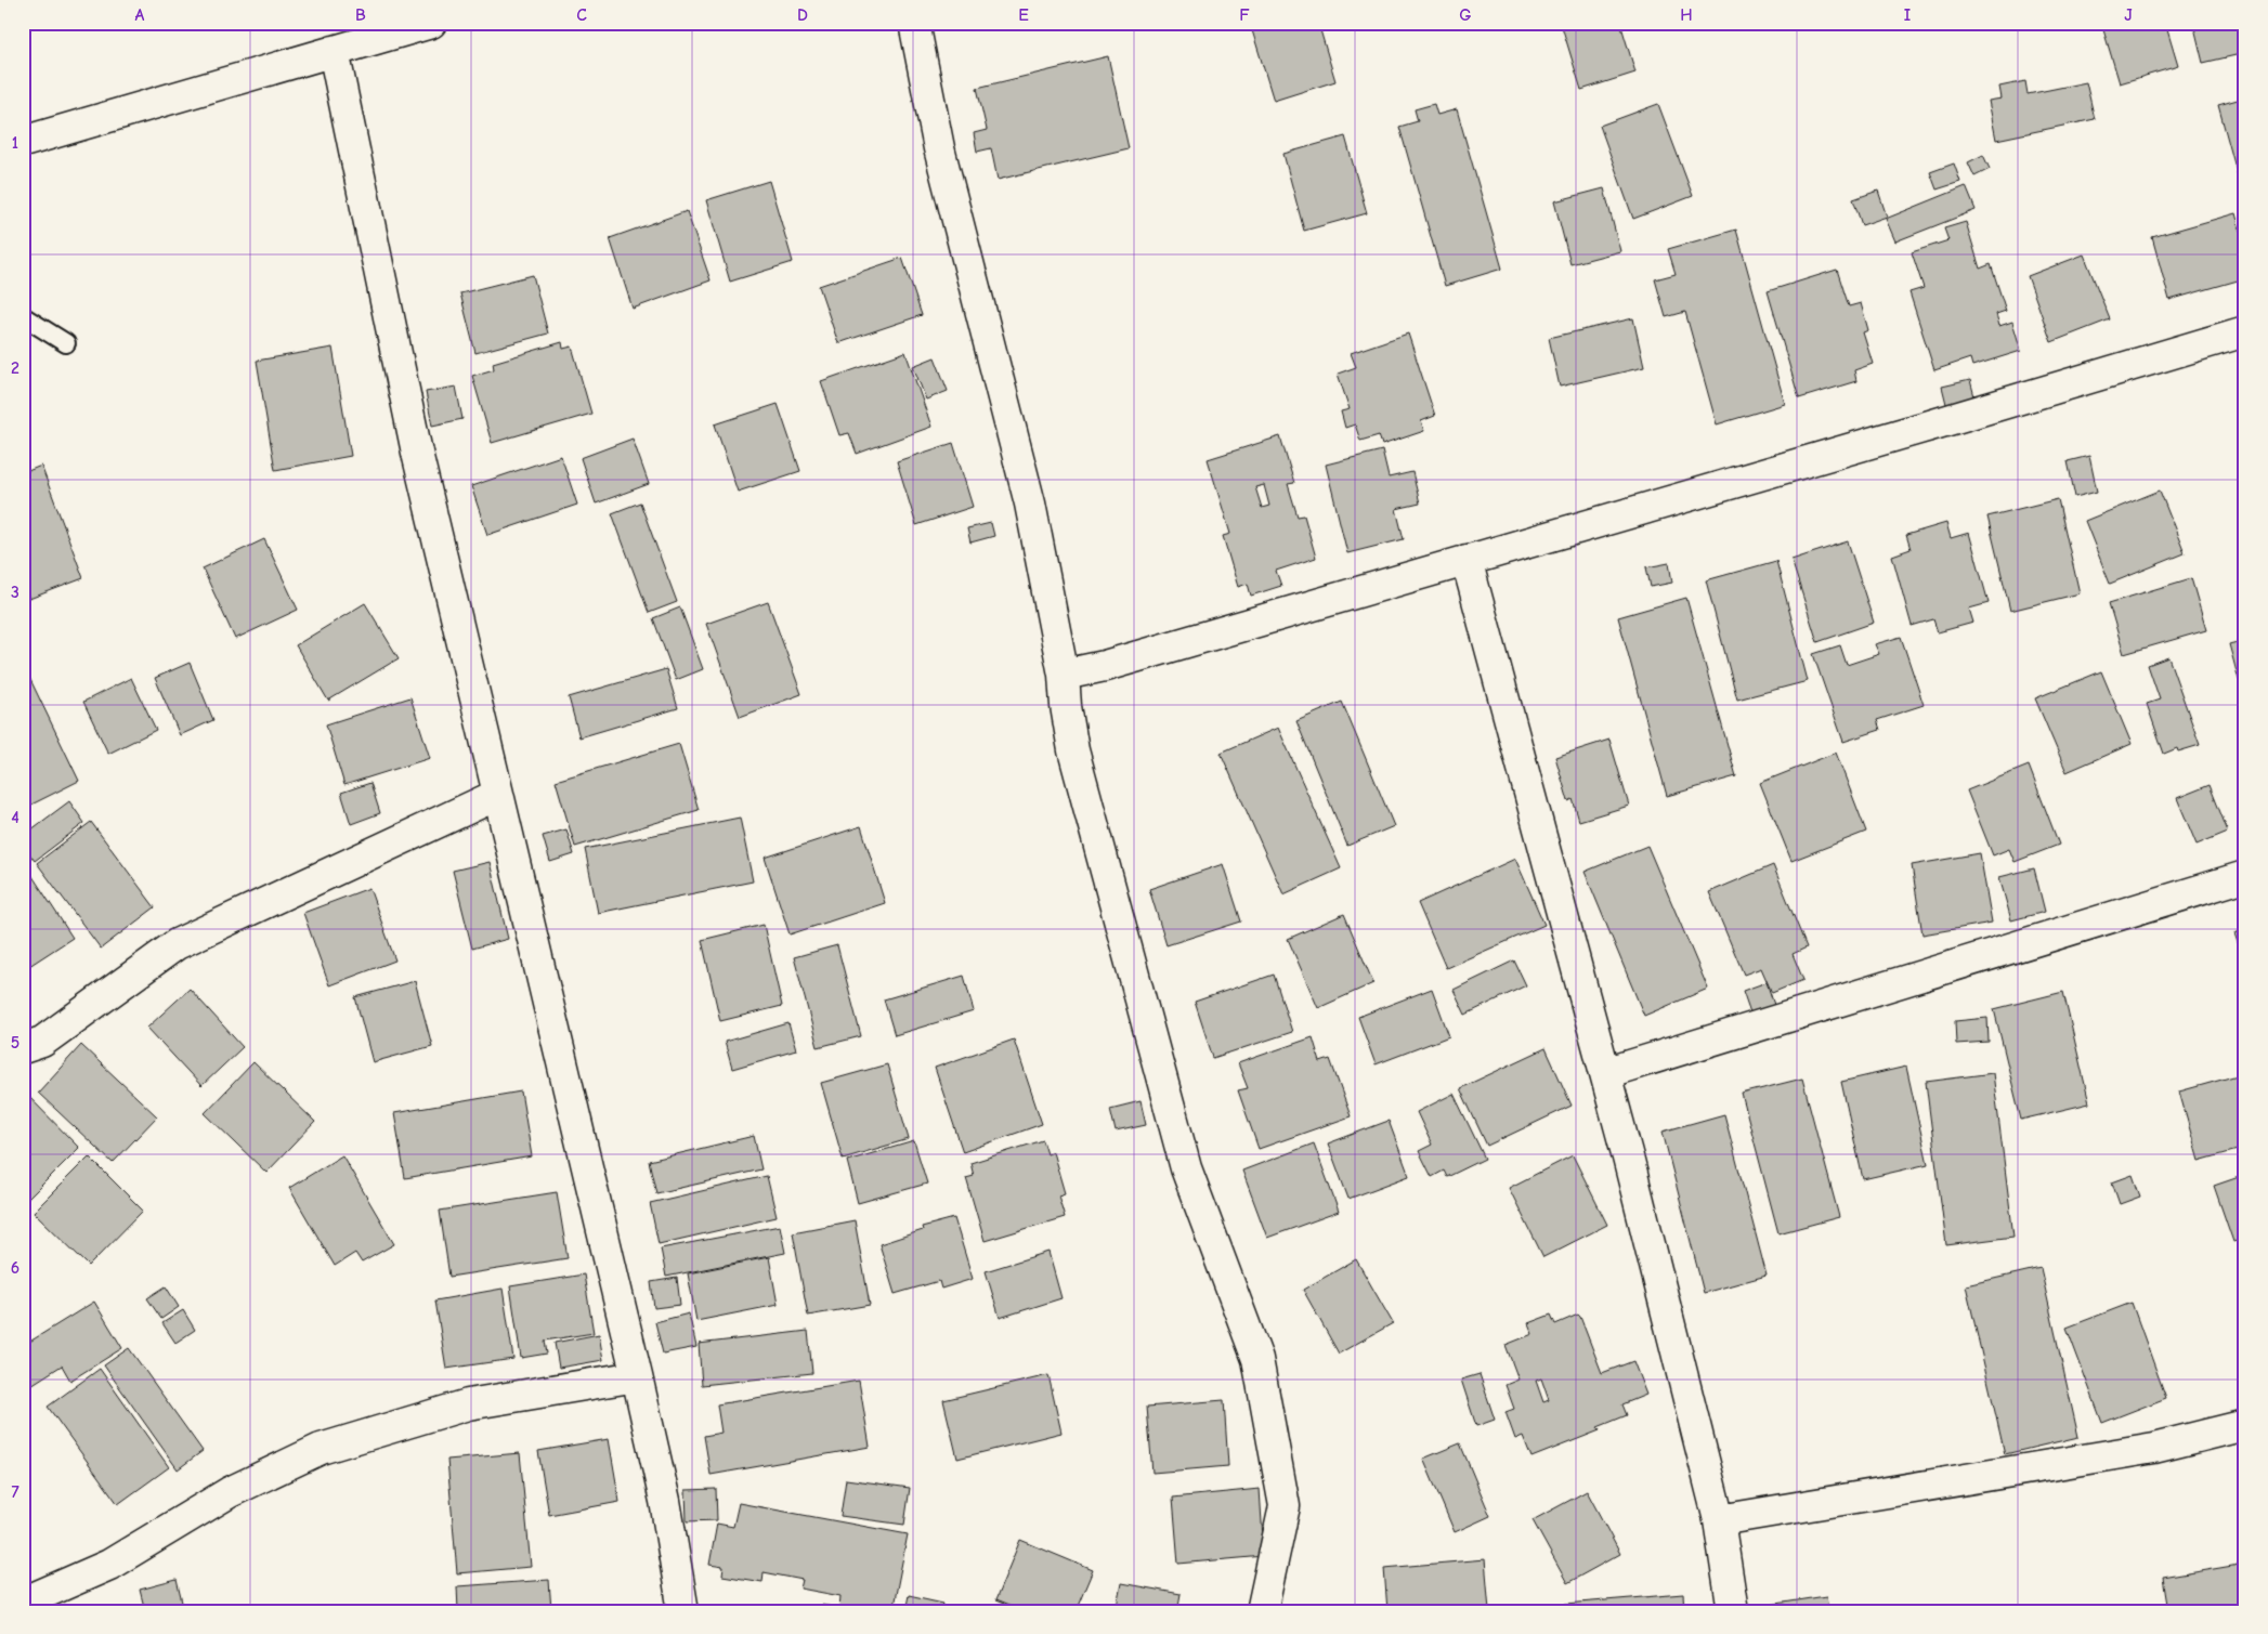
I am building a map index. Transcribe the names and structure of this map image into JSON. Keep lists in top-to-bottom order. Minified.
{"grid":{"columns":["A","B","C","D","E","F","G","H","I","J"],"rows":["1","2","3","4","5","6","7"]}}
